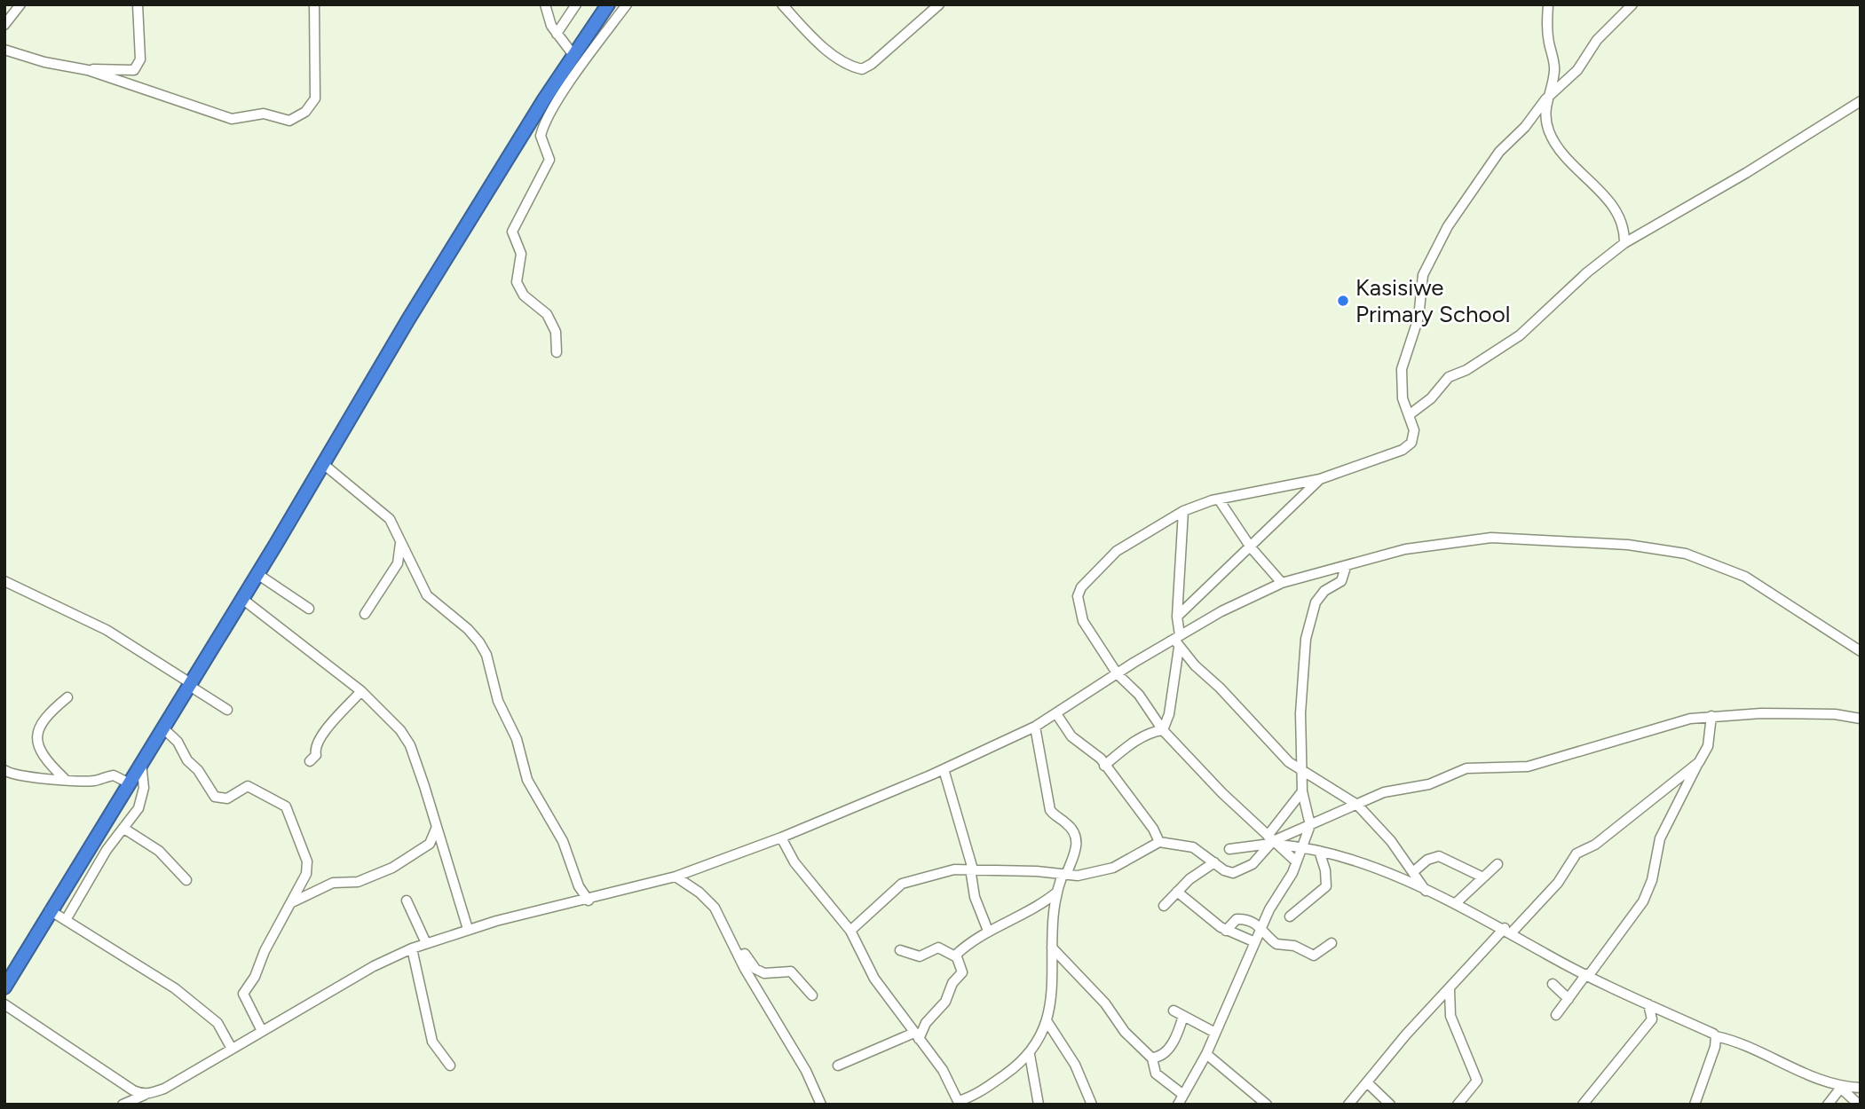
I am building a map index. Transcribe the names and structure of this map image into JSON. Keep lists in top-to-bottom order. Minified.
{"places":["Kasisiwe Primary School"]}
